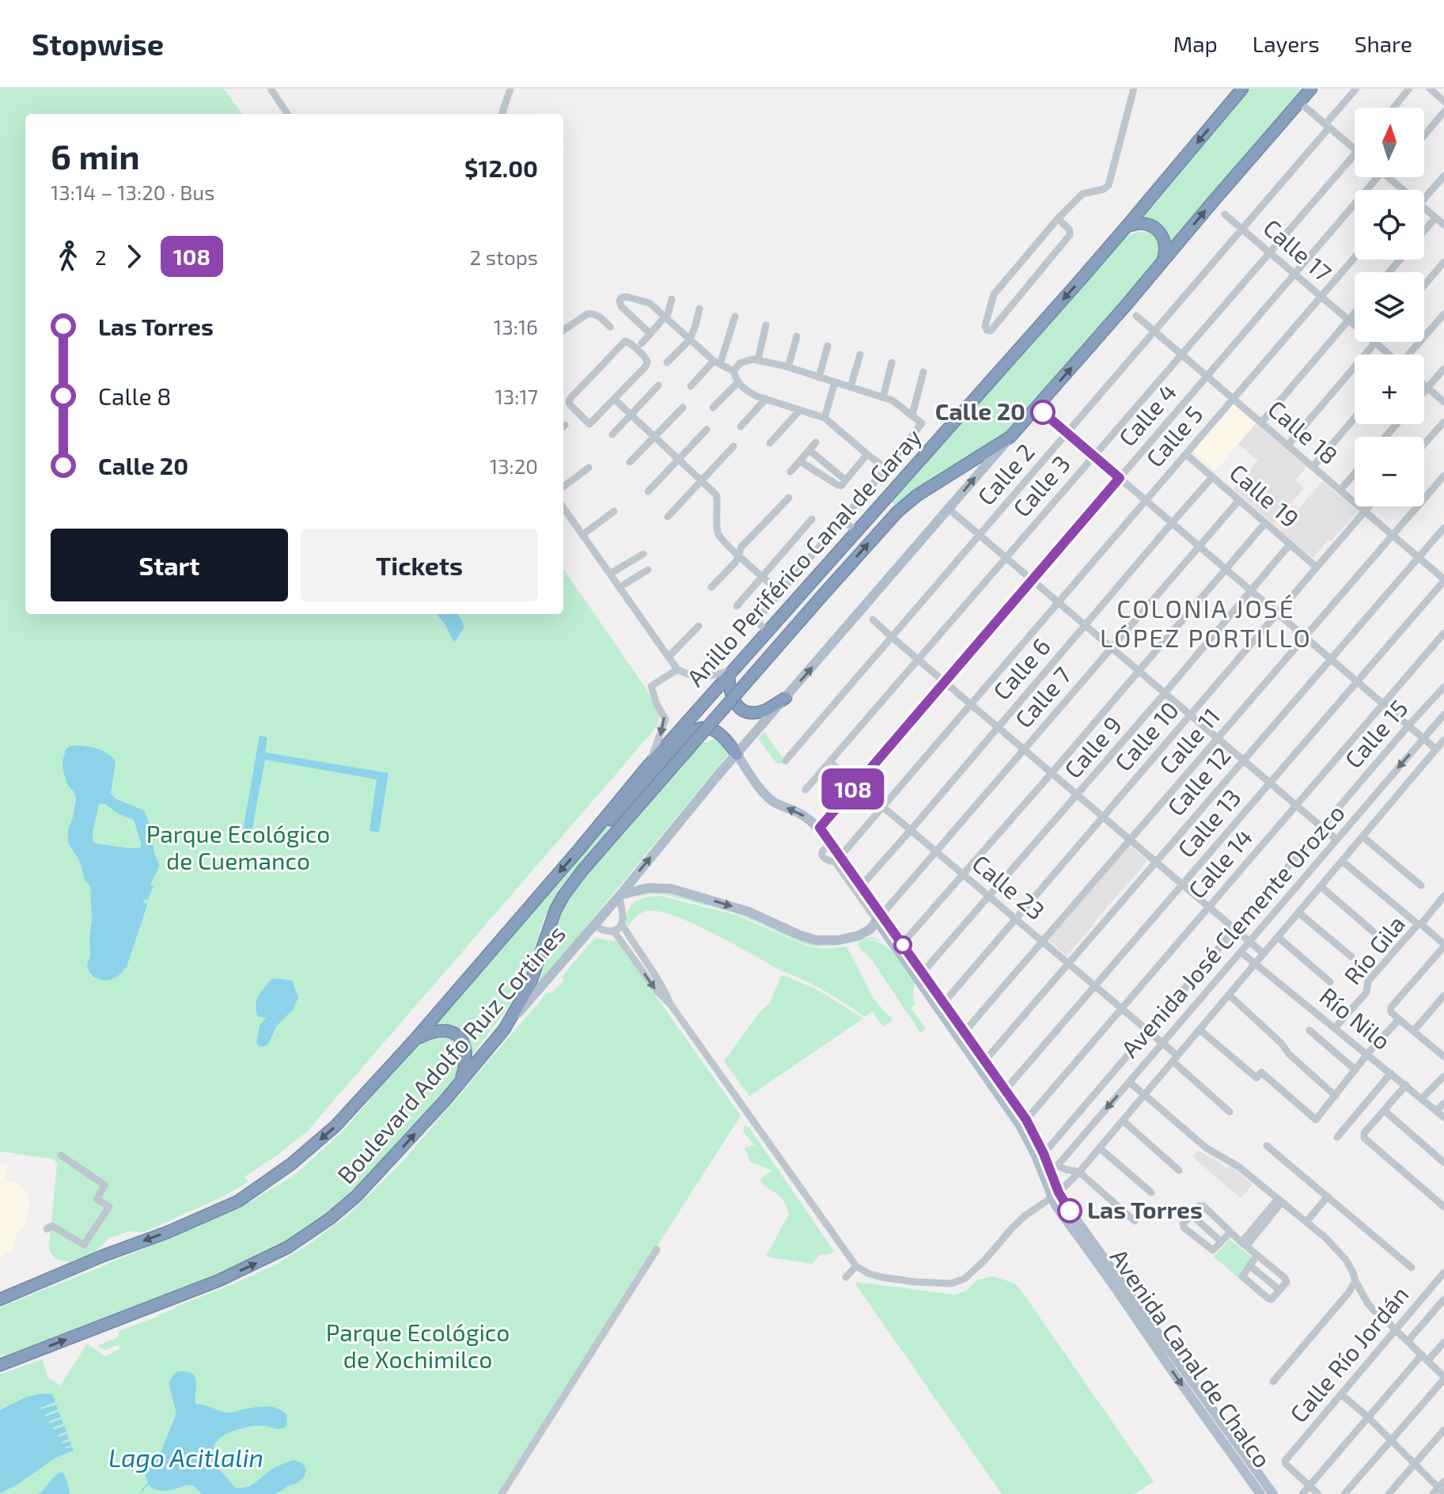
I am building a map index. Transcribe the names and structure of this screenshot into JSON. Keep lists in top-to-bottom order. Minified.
{"streets":{"highway":["Anillo Periférico Canal de Garay","Boulevard Adolfo Ruiz Cortines"],"main road":["Avenida Canal de Chalco"],"street":["Calle 17","Calle 4","Calle 18","Calle 5","Calle 2","Calle 3","Calle 19","Calle 6","Calle 7","Calle 15","Calle 10","Calle 11","Calle 9","Calle 12","Calle 13","Calle 14","Calle 23","Avenida José Clemente Orozco","Río Gila","Río Nilo","Calle Río Jordán"]},"crossings":[["Calle 17","Calle 4"],["Calle 17","Calle 5"],["Calle 17","Calle 2"],["Calle 17","Calle 3"],["Calle 4","Calle 18"],["Calle 4","Calle 23"],["Calle 4","Avenida Canal de Chalco"],["Calle 18","Calle 5"],["Calle 18","Calle 2"],["Calle 18","Calle 3"],["Calle 18","Calle 10"],["Calle 18","Calle 11"],["Calle 18","Calle 12"],["Calle 18","Calle 13"],["Calle 5","Calle 19"],["Calle 5","Calle 23"],["Calle 5","Avenida Canal de Chalco"],["Calle 3","Calle 23"],["Calle 19","Calle 6"],["Calle 19","Calle 7"],["Calle 19","Calle 10"],["Calle 19","Calle 9"],["Anillo Periférico Canal de Garay","Boulevard Adolfo Ruiz Cortines"],["Calle 6","Calle 23"],["Calle 6","Avenida Canal de Chalco"],["Calle 7","Calle 23"],["Calle 7","Avenida Canal de Chalco"],["Calle 15","Calle 23"],["Calle 15","Avenida Canal de Chalco"],["Calle 10","Calle 23"],["Calle 10","Avenida Canal de Chalco"],["Calle 11","Calle 23"],["Calle 11","Avenida Canal de Chalco"],["Calle 9","Calle 23"],["Calle 9","Avenida Canal de Chalco"],["Calle 12","Calle 23"],["Calle 12","Avenida Canal de Chalco"],["Calle 13","Calle 23"],["Calle 13","Avenida Canal de Chalco"],["Calle 14","Calle 23"],["Calle 14","Avenida Canal de Chalco"],["Calle 23","Avenida José Clemente Orozco"],["Avenida José Clemente Orozco","Río Nilo"],["Avenida José Clemente Orozco","Avenida Canal de Chalco"],["Río Gila","Río Nilo"],["Boulevard Adolfo Ruiz Cortines","Avenida Canal de Chalco"]],"districts":["COLONIA JOSÉ LÓPEZ PORTILLO"],"water":["Lago Acitlalin"],"parks":["Parque Ecológico de Cuemanco","Parque Ecológico de Xochimilco"],"places":["Calle 20","Las Torres"],"lines":["bus line 108"],"north":"top","page":{"header":"Stopwise","nav":["Map","Layers","Share"],"on_map":"108","map_buttons":["+","−"],"heading":["6 min","13:14 – 13:20 · Bus","$12.00"],"legs":["2","108","2 stops"],"list":[{"name":"Las Torres","value":"13:16"},{"name":"Calle 8","value":"13:17"},{"name":"Calle 20","value":"13:20"}],"buttons":["Start","Tickets"]}}
